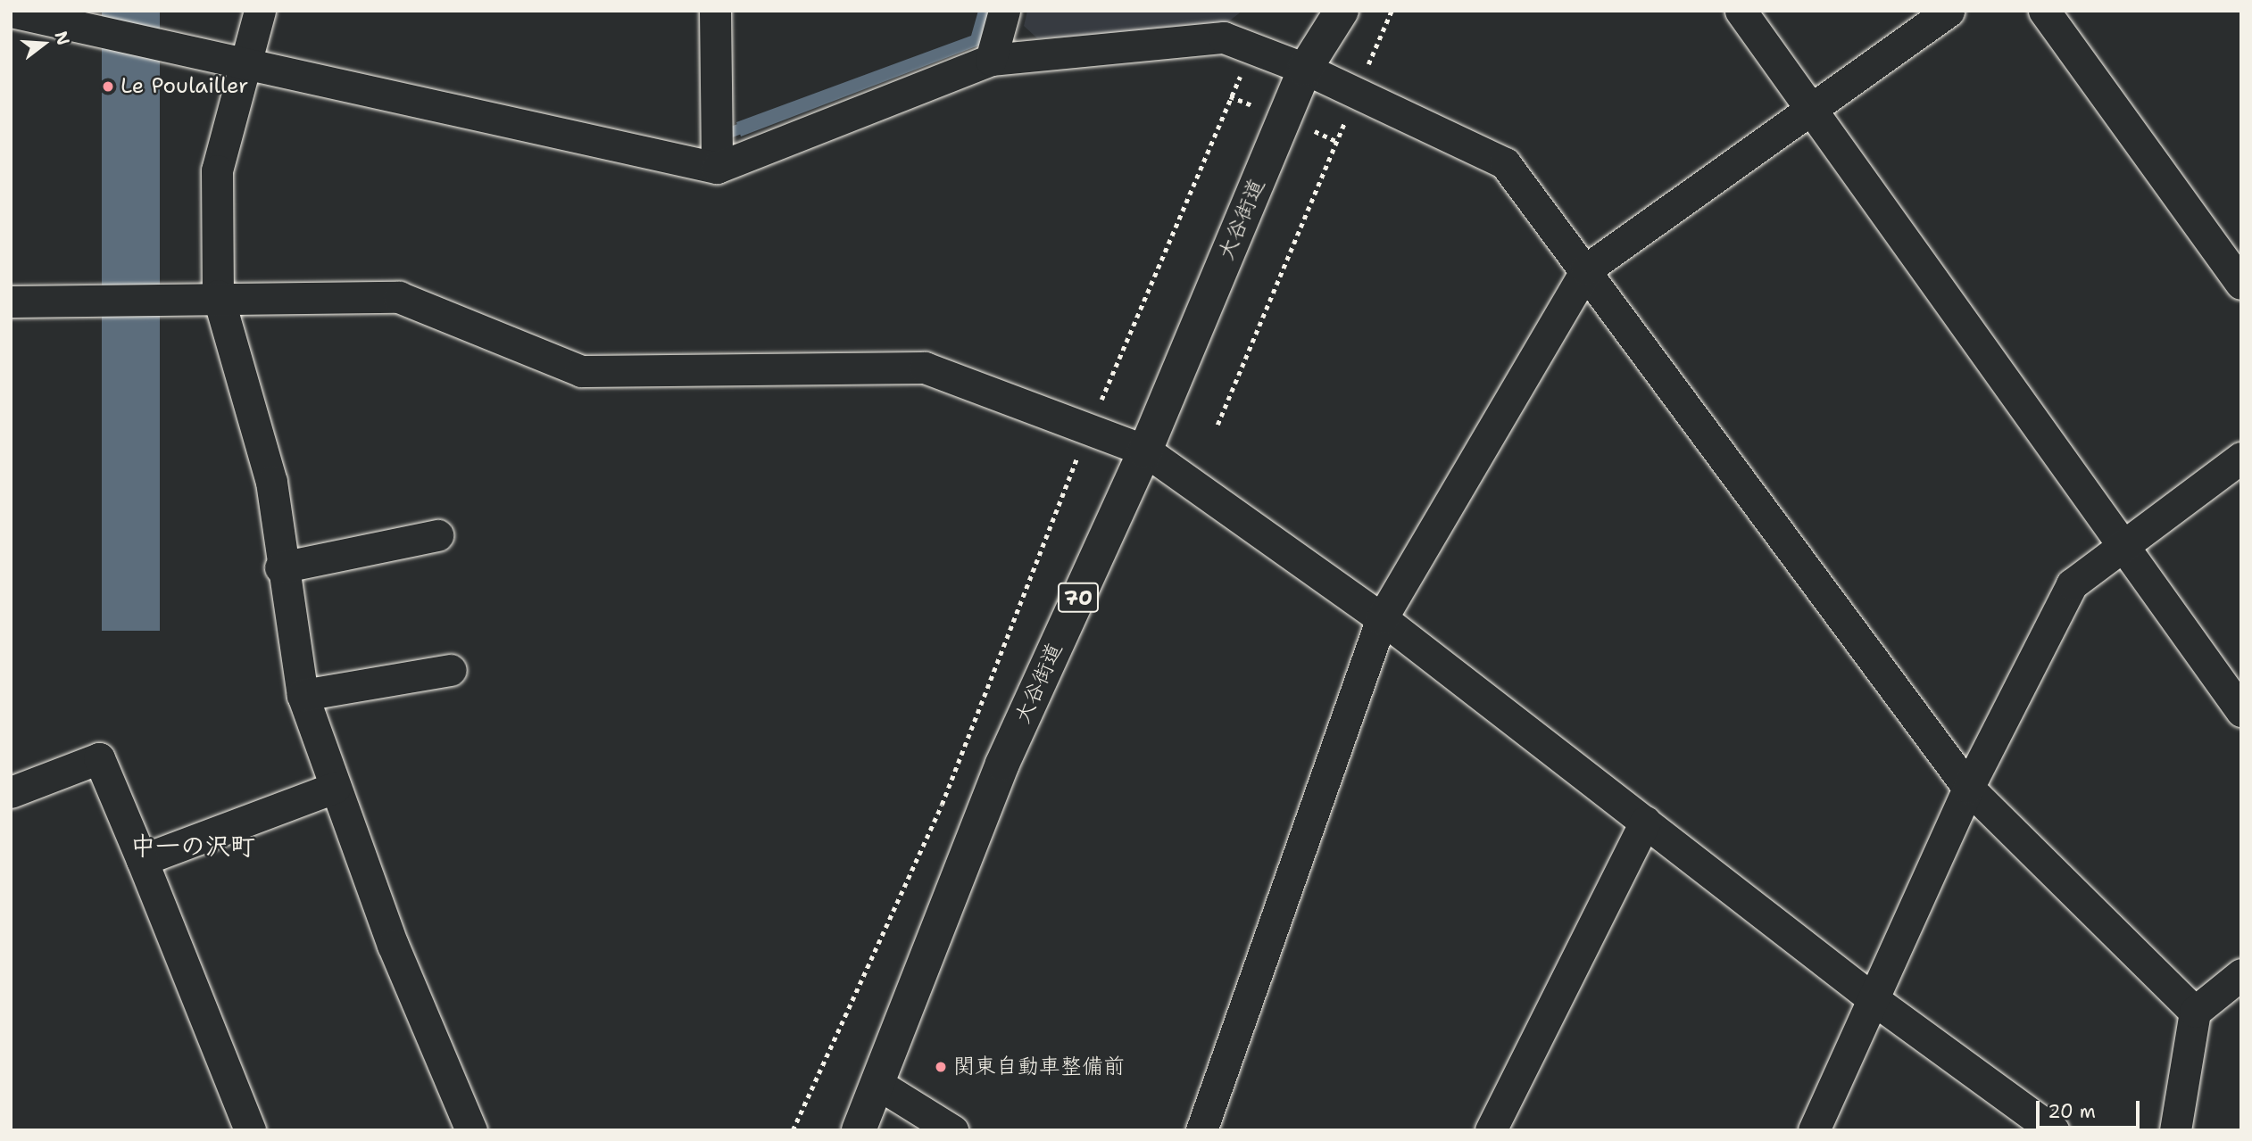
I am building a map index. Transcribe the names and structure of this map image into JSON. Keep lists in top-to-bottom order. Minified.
{"streets":{"main road":["大谷街道","70"]},"districts":["中一の沢町"],"places":["Le Poulailler","関東自動車整備前"],"scale_bar":"20 m","north":"right"}
